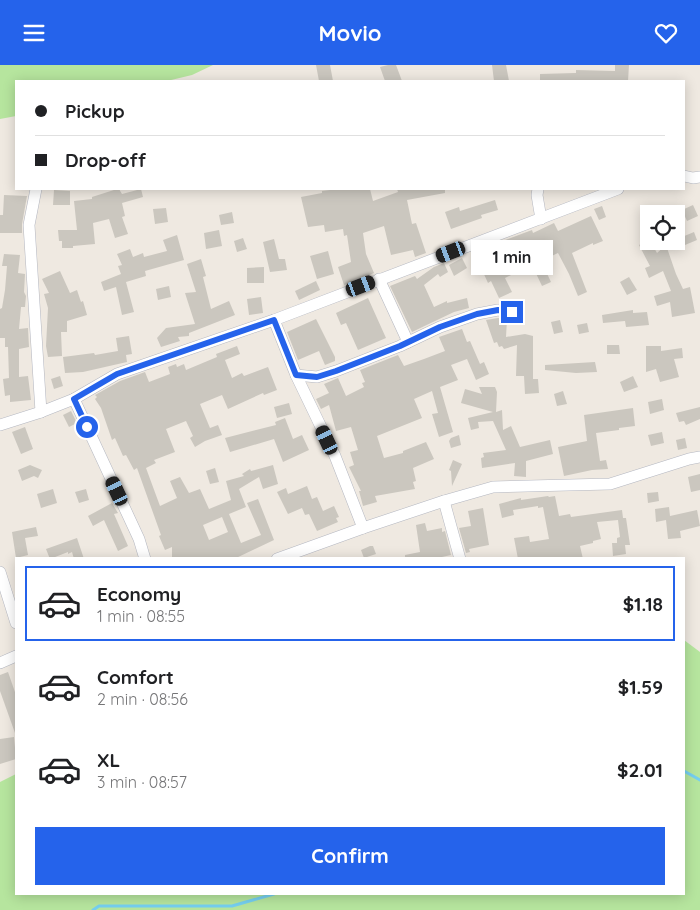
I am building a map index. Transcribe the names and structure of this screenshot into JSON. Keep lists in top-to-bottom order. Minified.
{"page":{"header":"Movio","banner":["Pickup","Drop-off"],"bubble":"1 min","list":[{"name":"Economy","note":"1 min · 08:55","value":"$1.18"},{"name":"Comfort","note":"2 min · 08:56","value":"$1.59"},{"name":"XL","note":"3 min · 08:57","value":"$2.01"}],"buttons":"Confirm"}}
